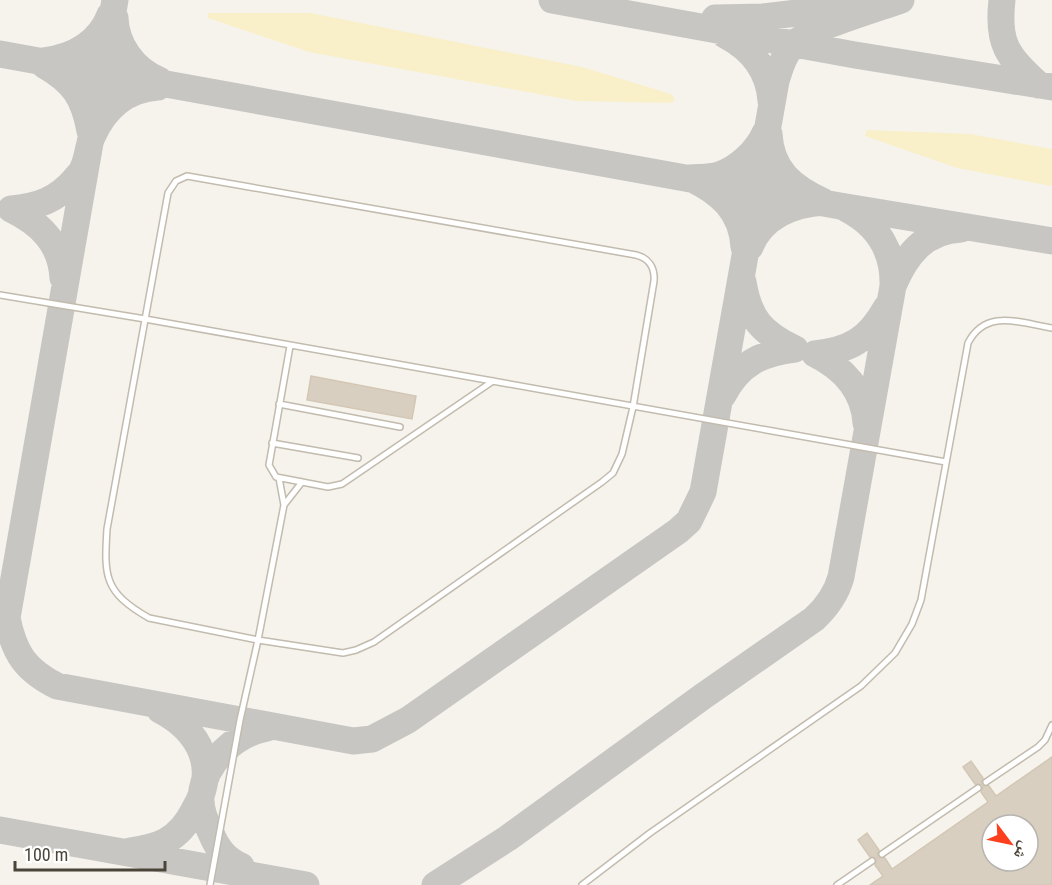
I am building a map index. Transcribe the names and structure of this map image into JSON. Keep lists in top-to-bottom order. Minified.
{"scale_bar":"100 m","north":"bottom right"}
